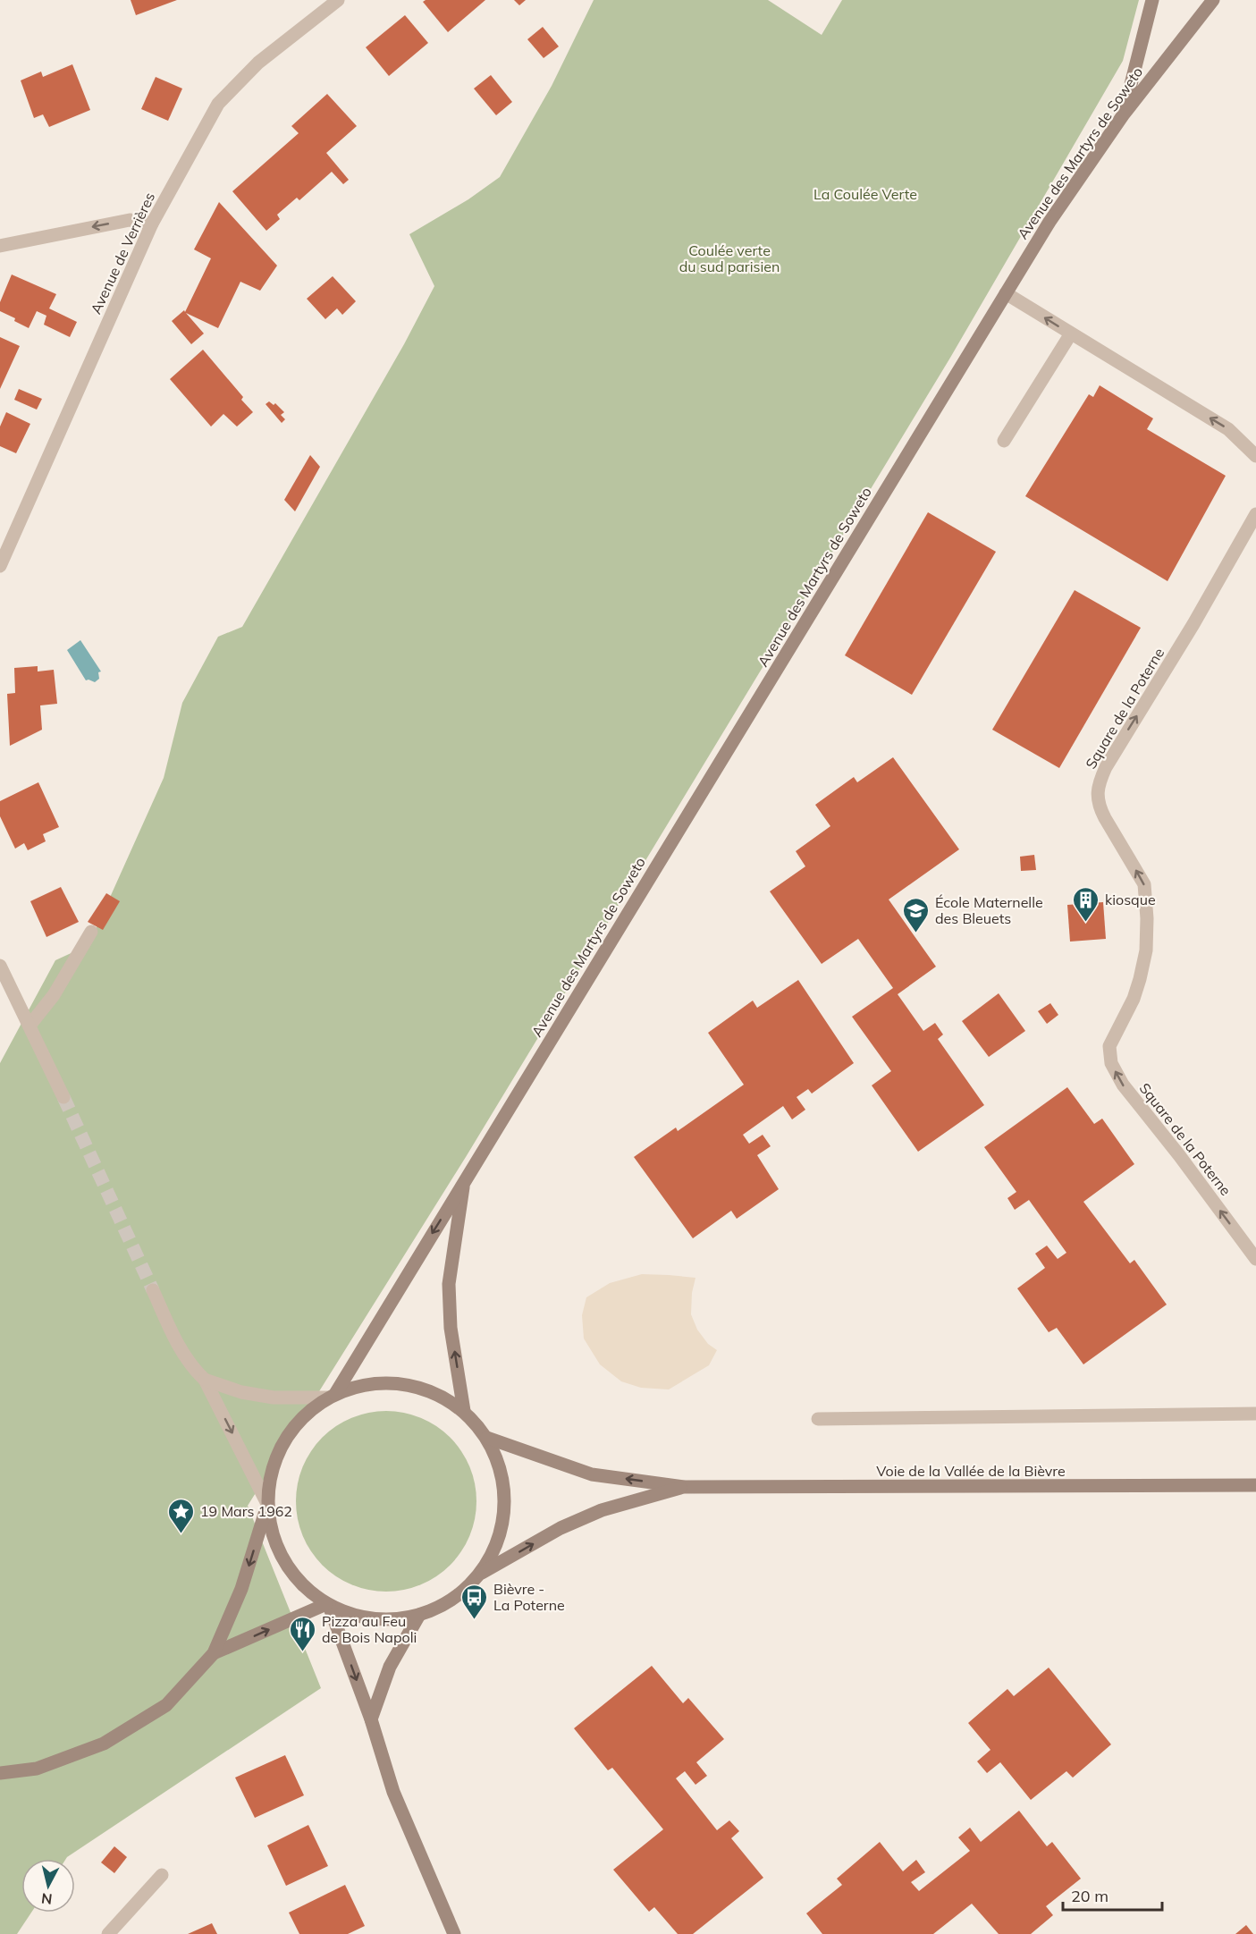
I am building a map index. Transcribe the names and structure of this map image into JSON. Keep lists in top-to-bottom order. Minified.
{"streets":{"main road":["Avenue des Martyrs de Soweto","Voie de la Vallée de la Bièvre"],"street":["Avenue de Verrières","Square de la Poterne"]},"one_way":["Square de la Poterne"],"parks":["La Coulée Verte","Coulée verte du sud parisien"],"places":{"building":["kiosque"],"school or university":["École Maternelle des Bleuets"],"place":["19 Mars 1962"],"bus stop":["Bièvre - La Poterne"],"restaurant":["Pizza au Feu de Bois Napoli"]},"scale_bar":"20 m","north":"bottom"}
